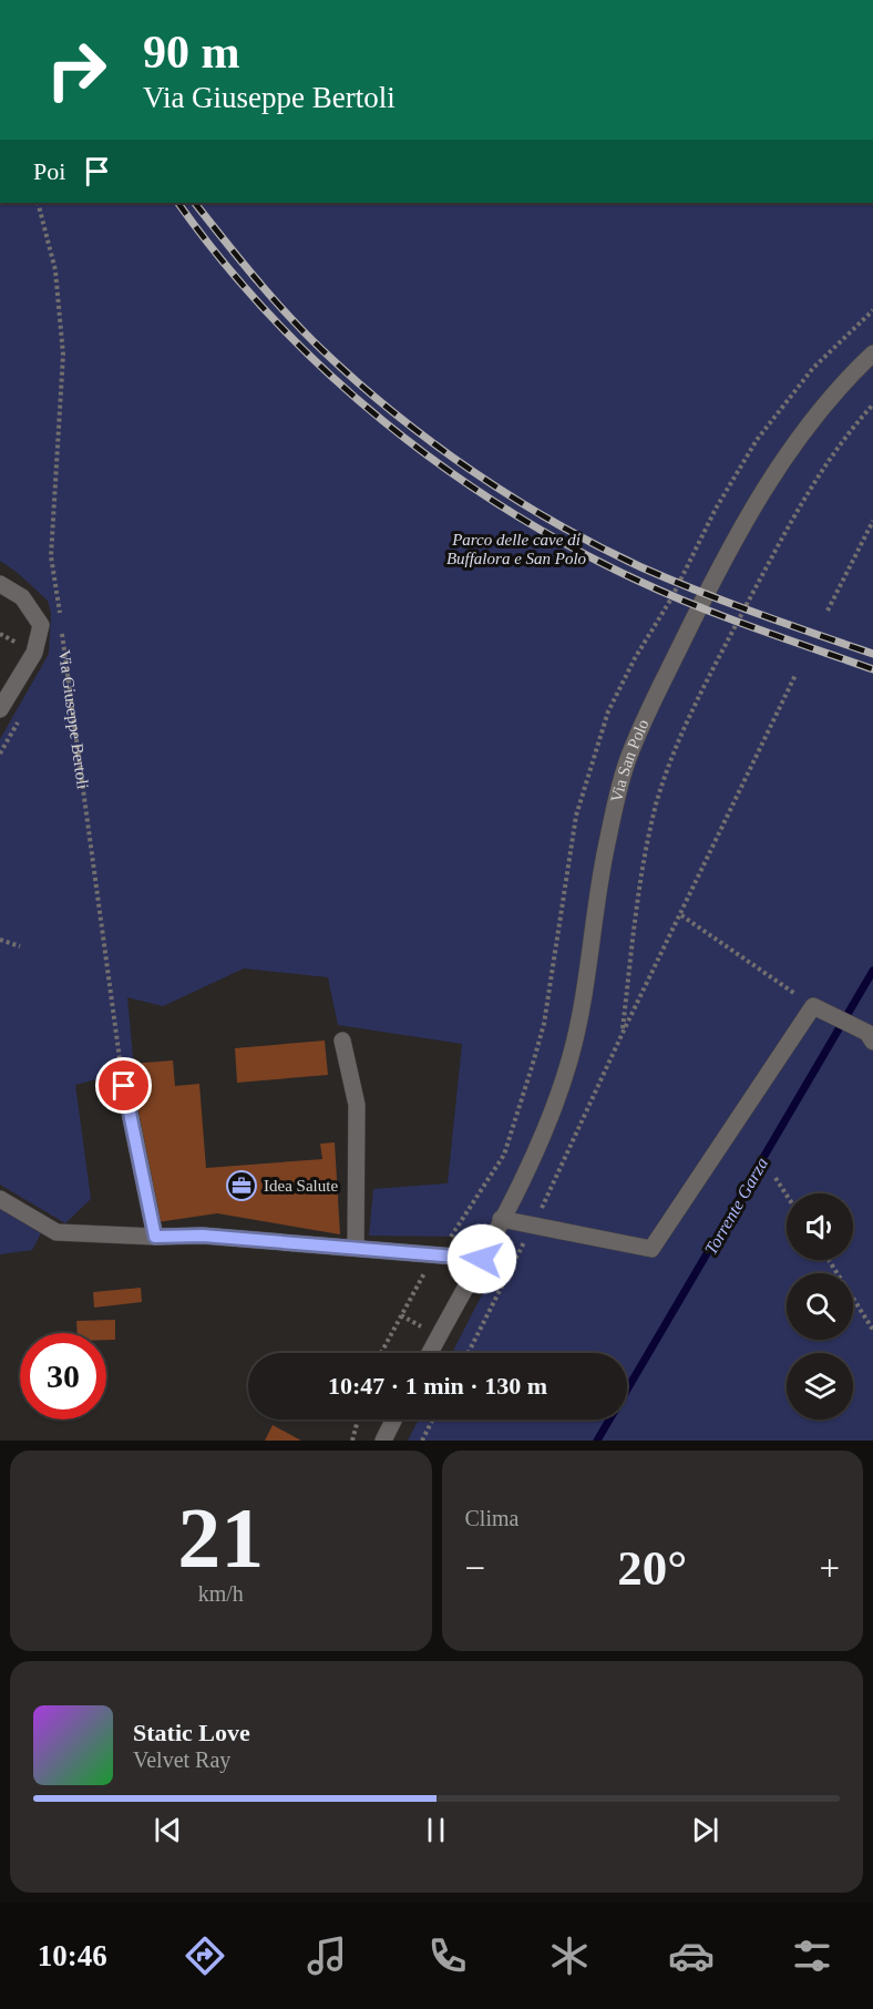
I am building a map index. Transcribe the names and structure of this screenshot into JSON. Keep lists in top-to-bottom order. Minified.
{"streets":{"street":["Via San Polo"],"path":["Via Giuseppe Bertoli"]},"water":["Torrente Garza"],"parks":["Parco delle cave di Buffalora e San Polo"],"places":{"office":["Idea Salute"]},"page":{"turn":["90 m","Via Giuseppe Bertoli"],"then":"Poi","limit":"30","trip":"10:47 · 1 min · 130 m","tile":[["21","km/h"],"Clima"],"heat":["−","20°","+"],"song":["Static Love","Velvet Ray"],"tabs":"10:46"}}
